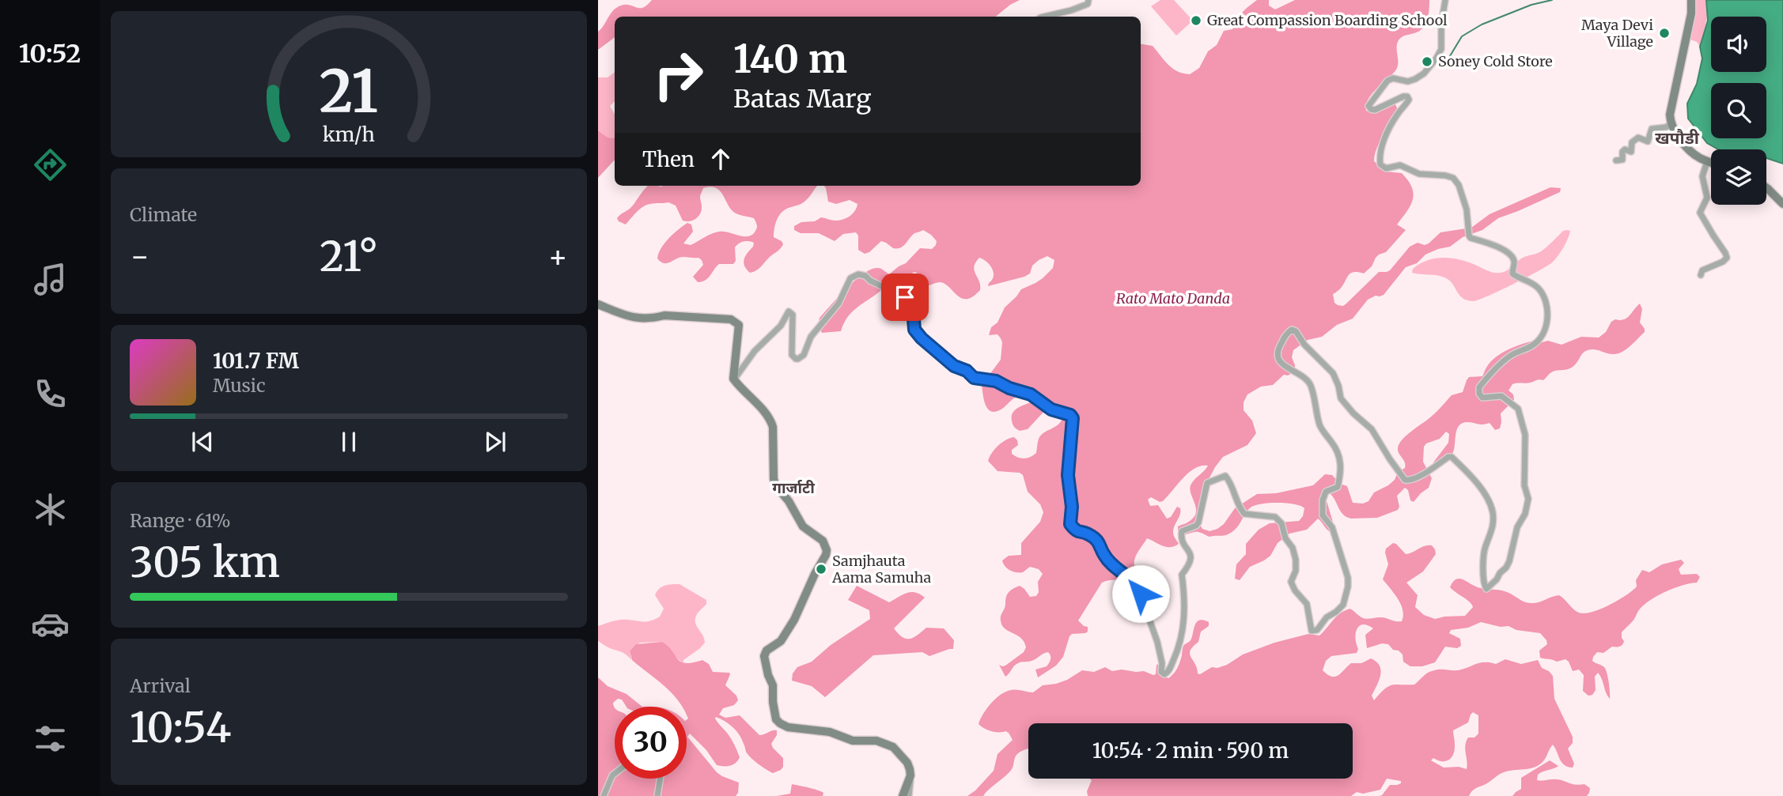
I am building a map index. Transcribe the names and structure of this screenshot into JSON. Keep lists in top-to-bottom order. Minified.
{"districts":["खपौडी","गार्जाटी"],"parks":["Rato Mato Danda"],"places":["Great Compassion Boarding School","Maya Devi Village","Soney Cold Store","Samjhauta Aama Samuha"],"page":{"tabs":"10:52","turn":["140 m","Batas Marg"],"then":"Then","tile":["Climate",["Range · 61%","305 km"],["Arrival","10:54"]],"heat":["−","21°","+"],"song":["101.7 FM","Music"],"limit":"30","trip":"10:54 · 2 min · 590 m","gauge":["21","km/h"]}}
